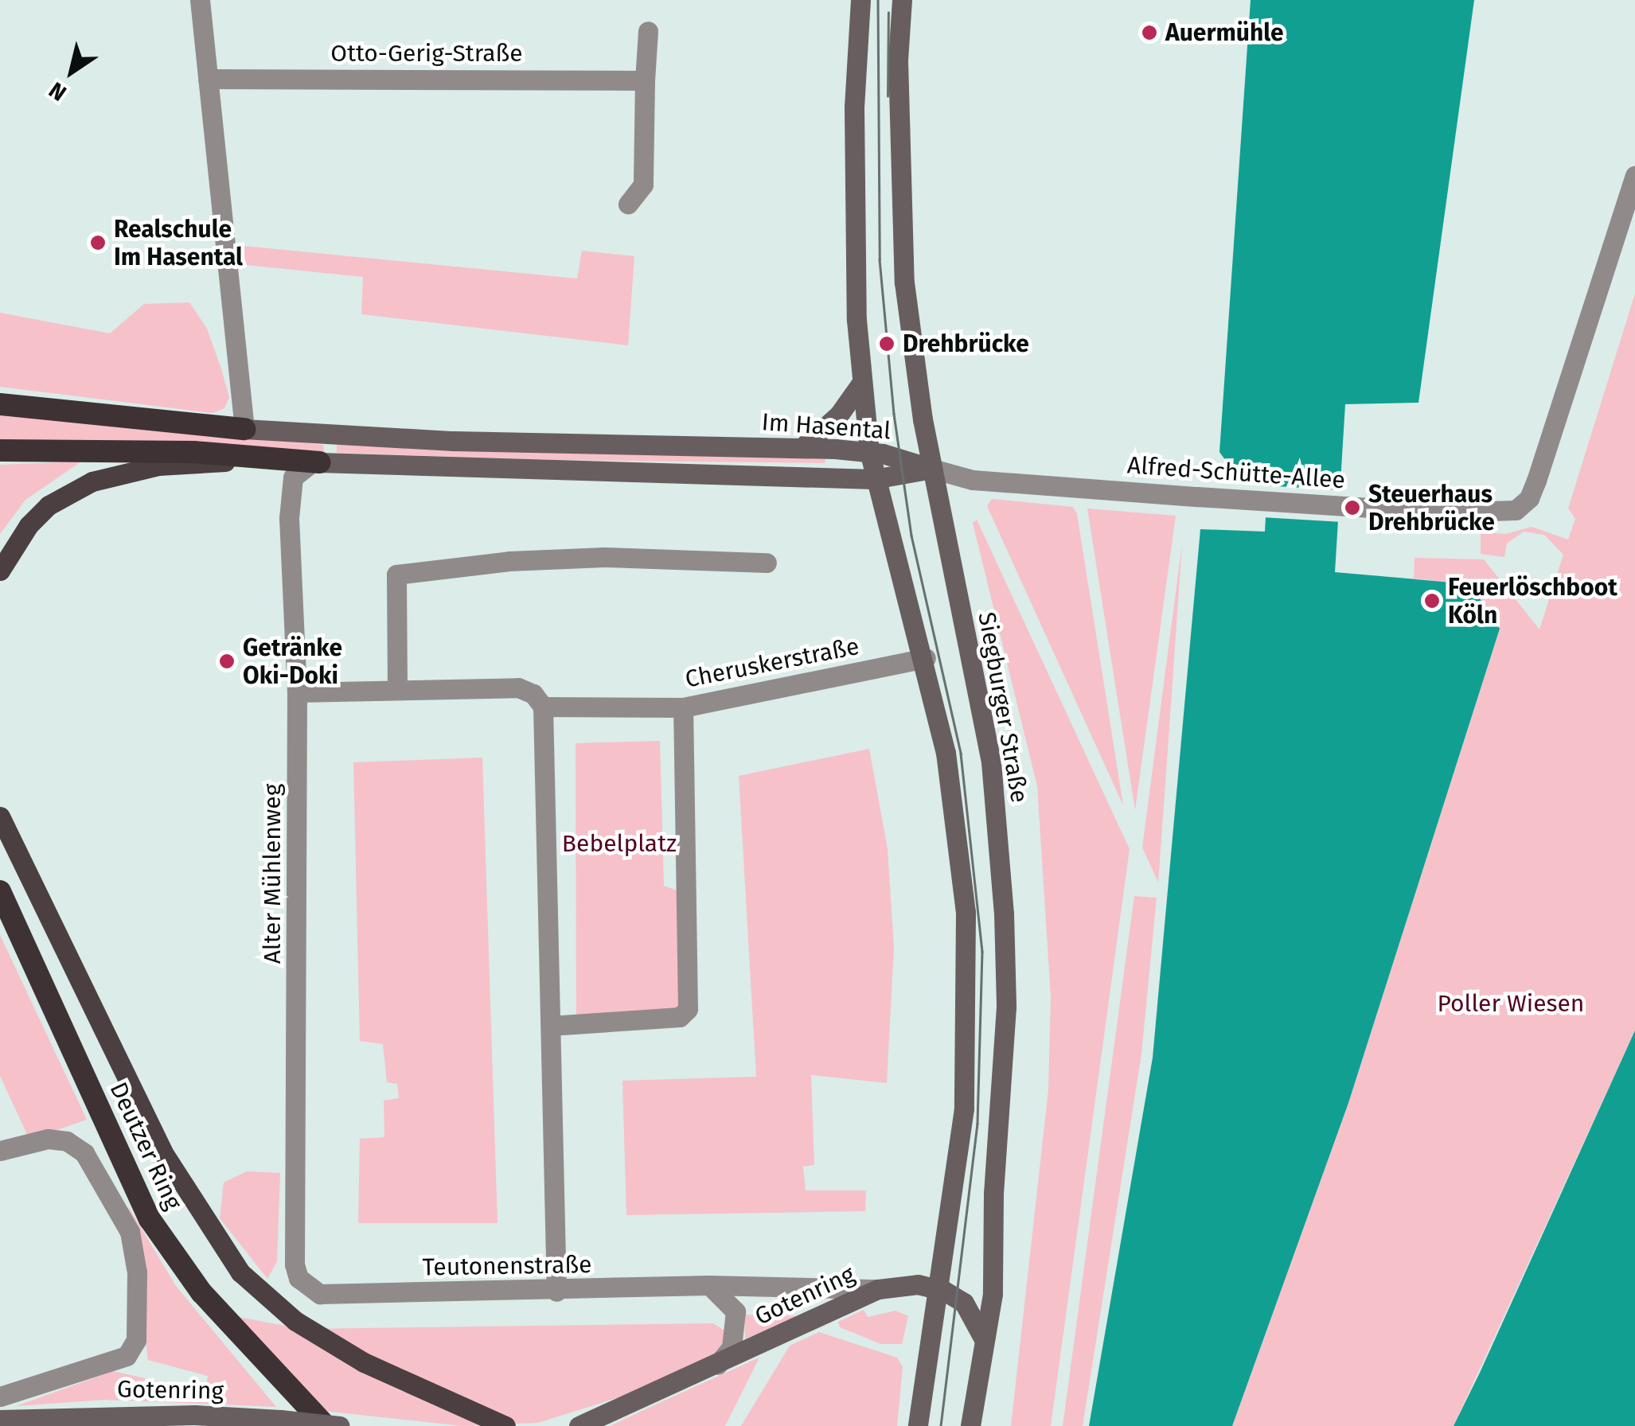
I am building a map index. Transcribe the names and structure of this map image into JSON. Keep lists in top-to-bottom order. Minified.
{"streets":{"highway":["Deutzer Ring"],"main road":["Im Hasental","Siegburger Straße","Teutonenstraße","Gotenring"],"street":["Otto-Gerig-Straße","Alfred-Schütte-Allee","Cheruskerstraße","Alter Mühlenweg"]},"crossings":[["Im Hasental","Alfred-Schütte-Allee"],["Im Hasental","Siegburger Straße"],["Im Hasental","Alter Mühlenweg"],["Alfred-Schütte-Allee","Siegburger Straße"],["Alter Mühlenweg","Teutonenstraße"],["Teutonenstraße","Gotenring"]],"parks":["Bebelplatz","Poller Wiesen"],"places":["Auermühle","Realschule Im Hasental","Drehbrücke","Steuerhaus Drehbrücke","Feuerlöschboot Köln","Getränke Oki-Doki"],"north":"bottom left"}
